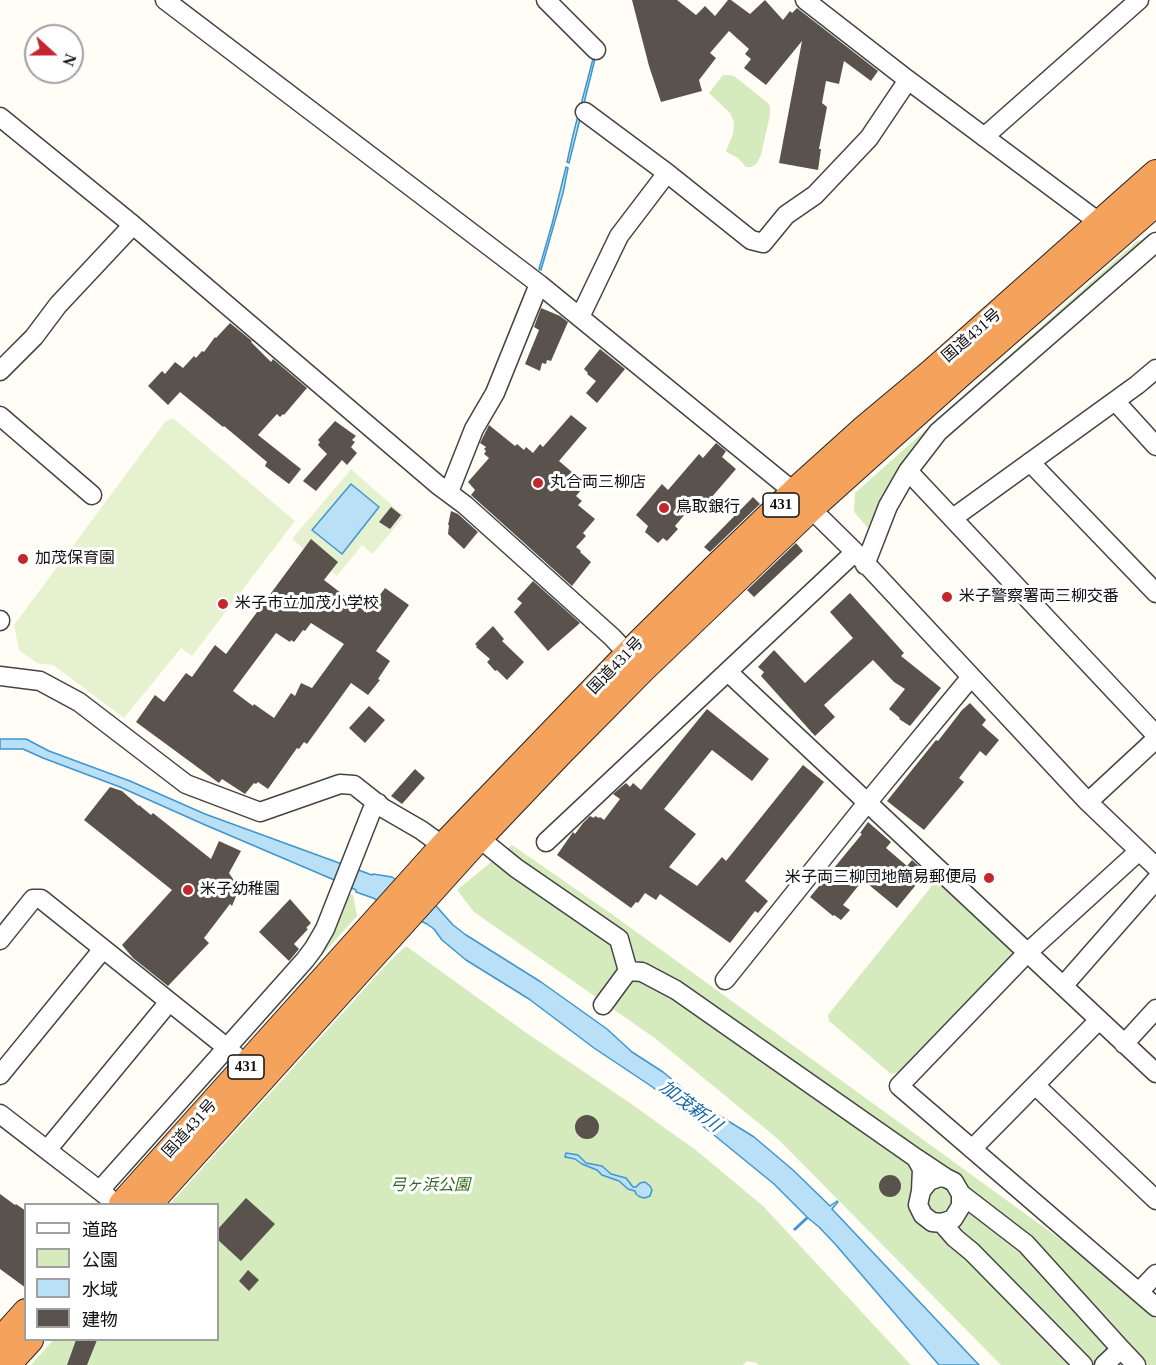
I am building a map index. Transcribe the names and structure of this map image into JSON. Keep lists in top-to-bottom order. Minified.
{"streets":{"highway":["国道431号","431"]},"water":["加茂新川"],"parks":["弓ヶ浜公園"],"places":["丸合両三柳店","鳥取銀行","加茂保育園","米子警察署両三柳交番","米子市立加茂小学校","米子両三柳団地簡易郵便局","米子幼稚園"],"legend":["道路","公園","水域","建物"],"north":"right"}
